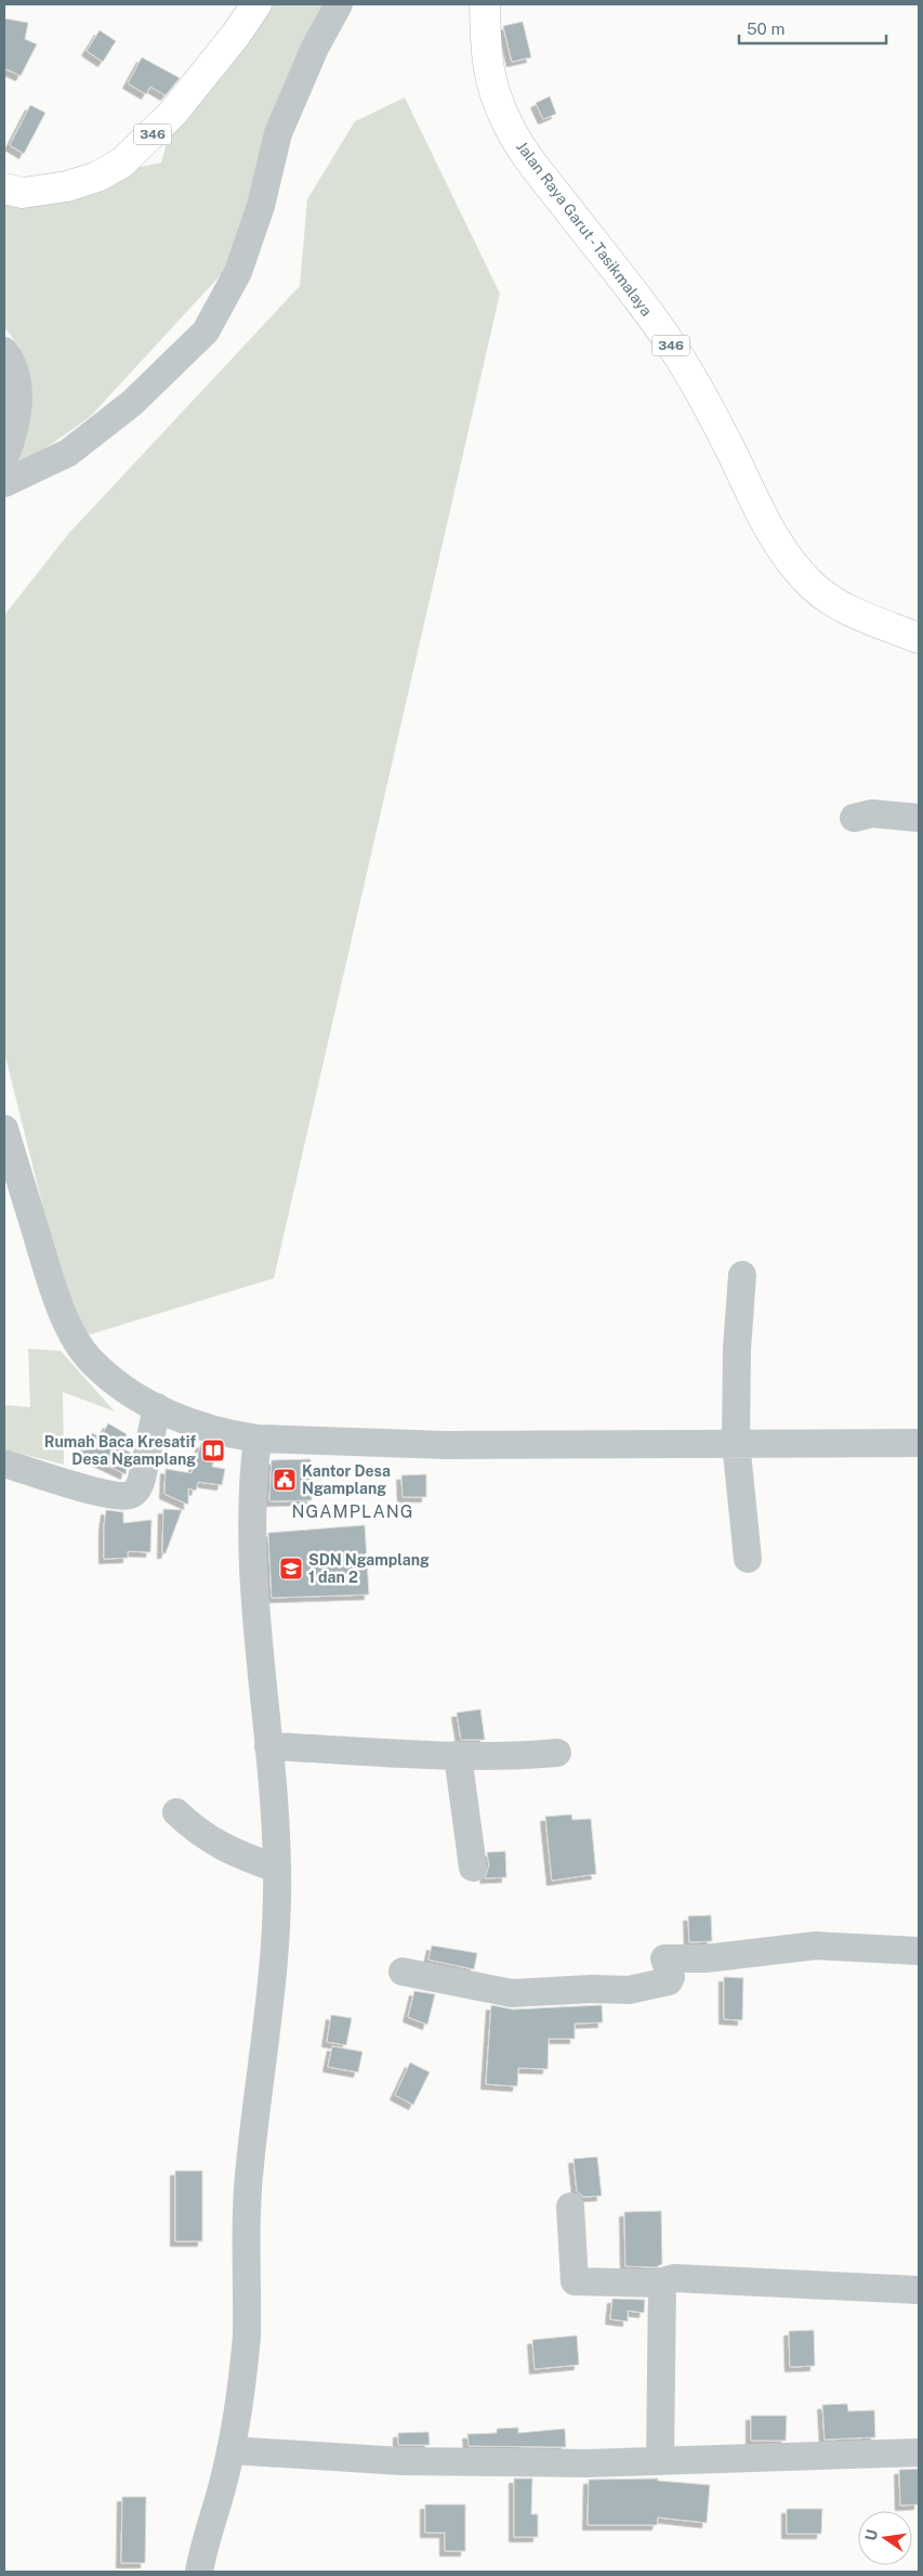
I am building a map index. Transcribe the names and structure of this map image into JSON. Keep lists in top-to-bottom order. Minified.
{"streets":{"main road":["346","Jalan Raya Garut - Tasikmalaya"]},"districts":["NGAMPLANG"],"places":{"library":["Rumah Baca Kresatif Desa Ngamplang"],"public building":["Kantor Desa Ngamplang"],"school or university":["SDN Ngamplang 1 dan 2"]},"scale_bar":"50 m","north":"left"}
